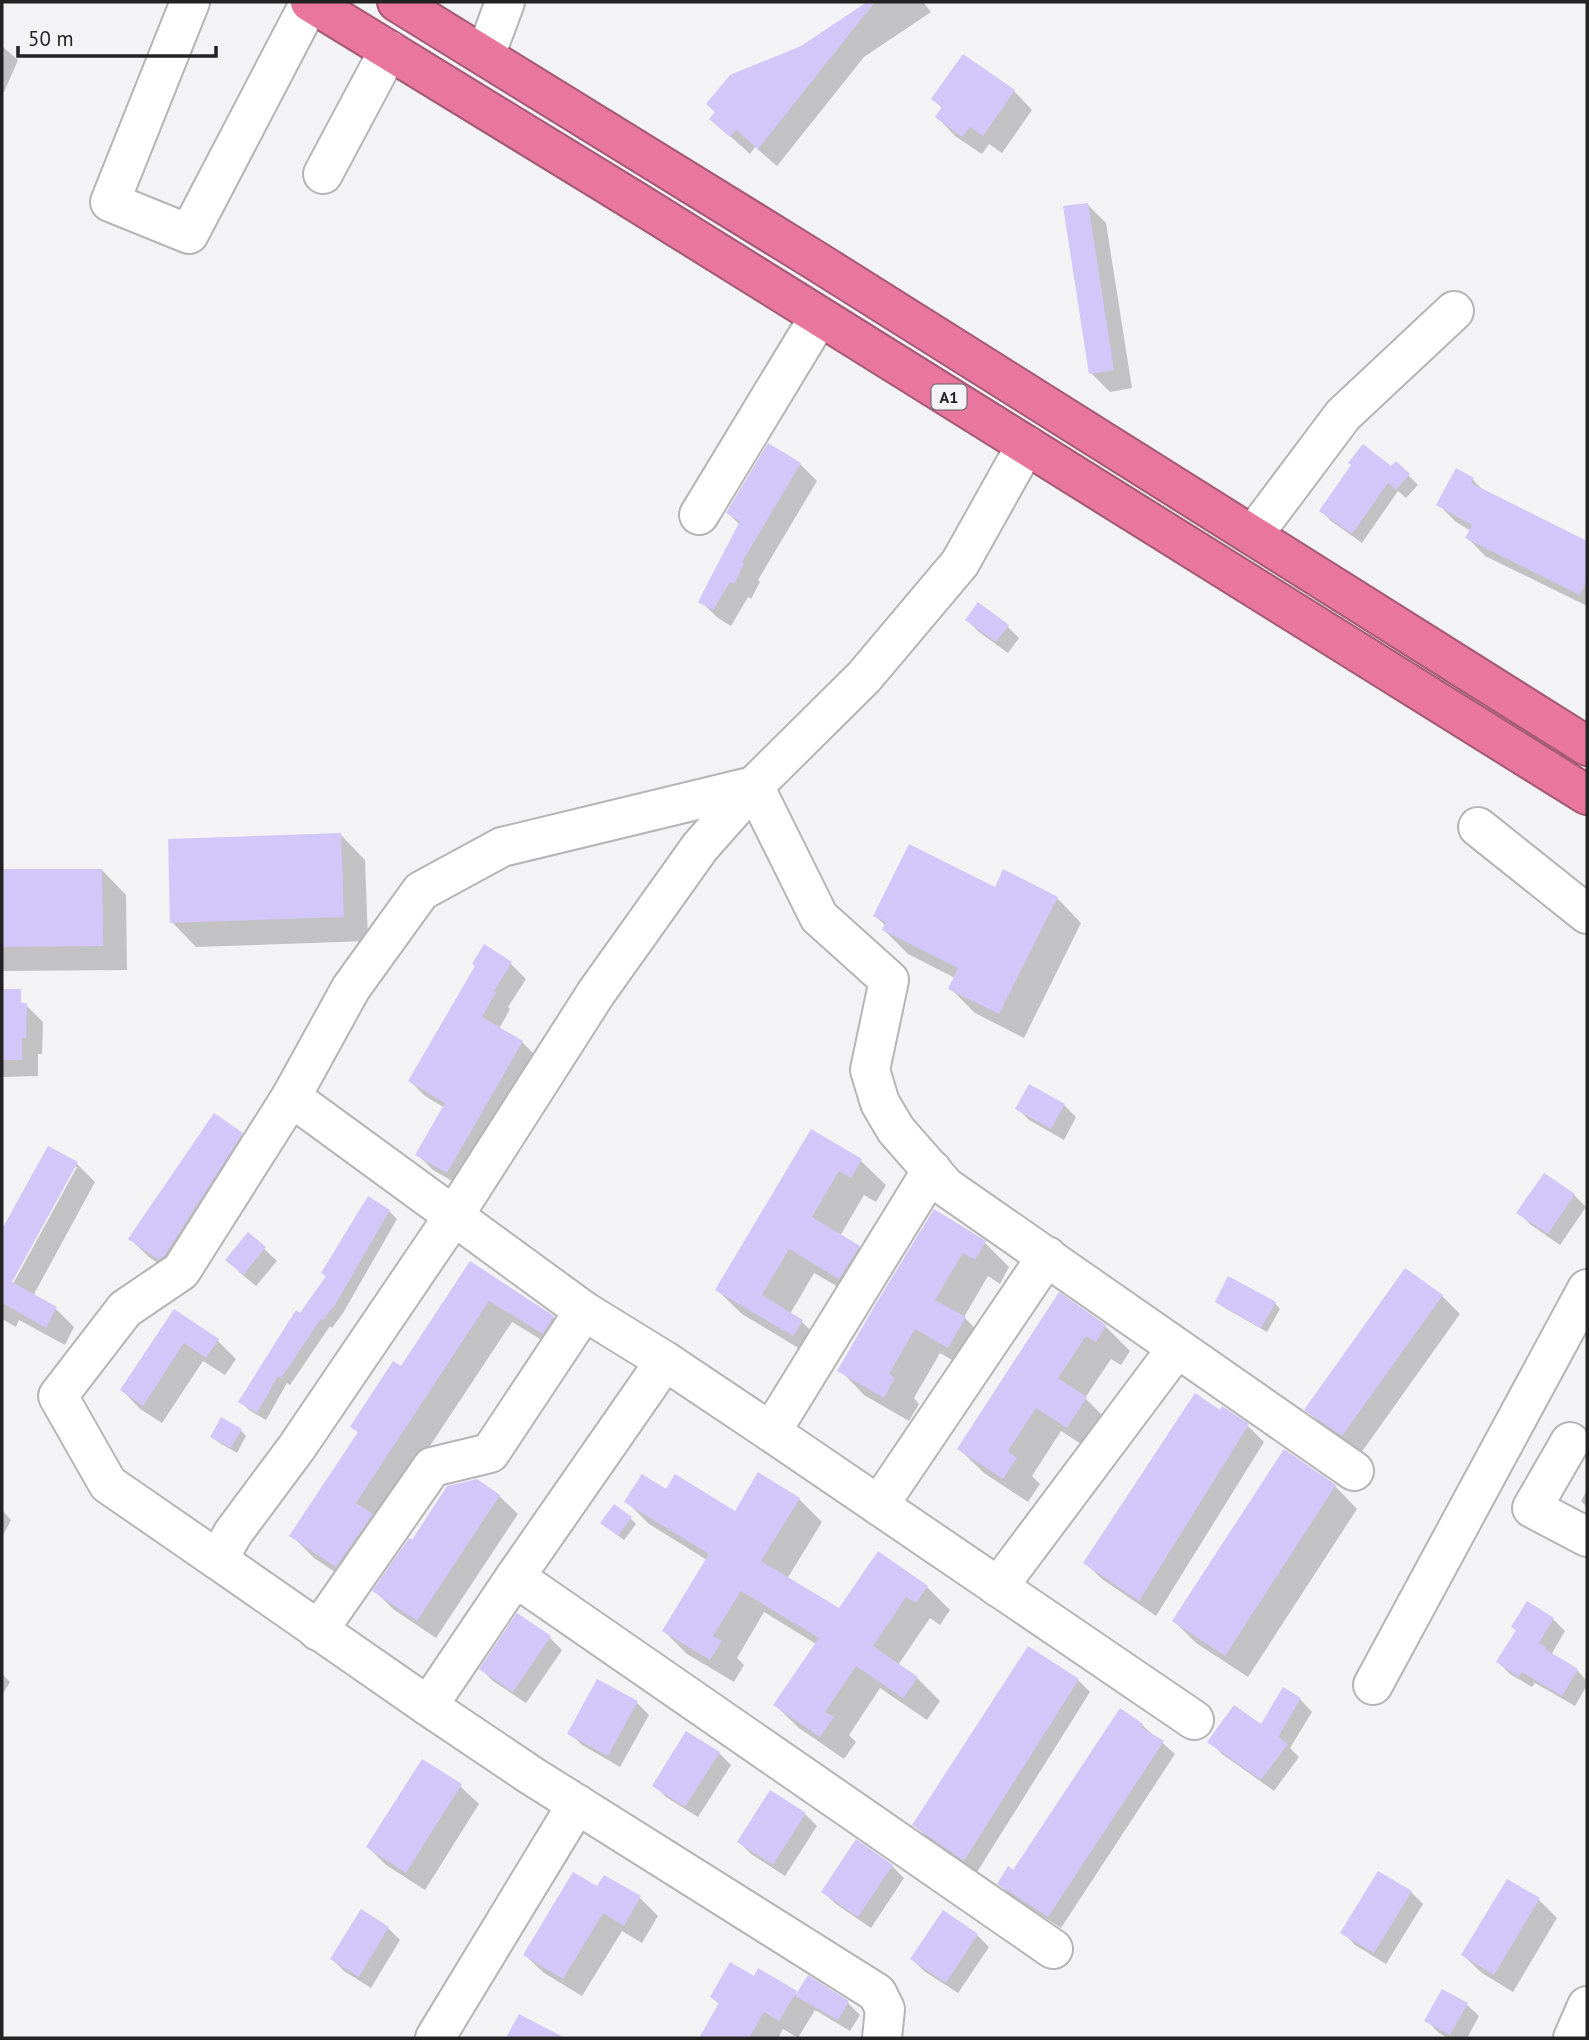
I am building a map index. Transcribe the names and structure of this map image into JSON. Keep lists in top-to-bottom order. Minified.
{"streets":{"highway":["A1"]},"scale_bar":"50 m"}
